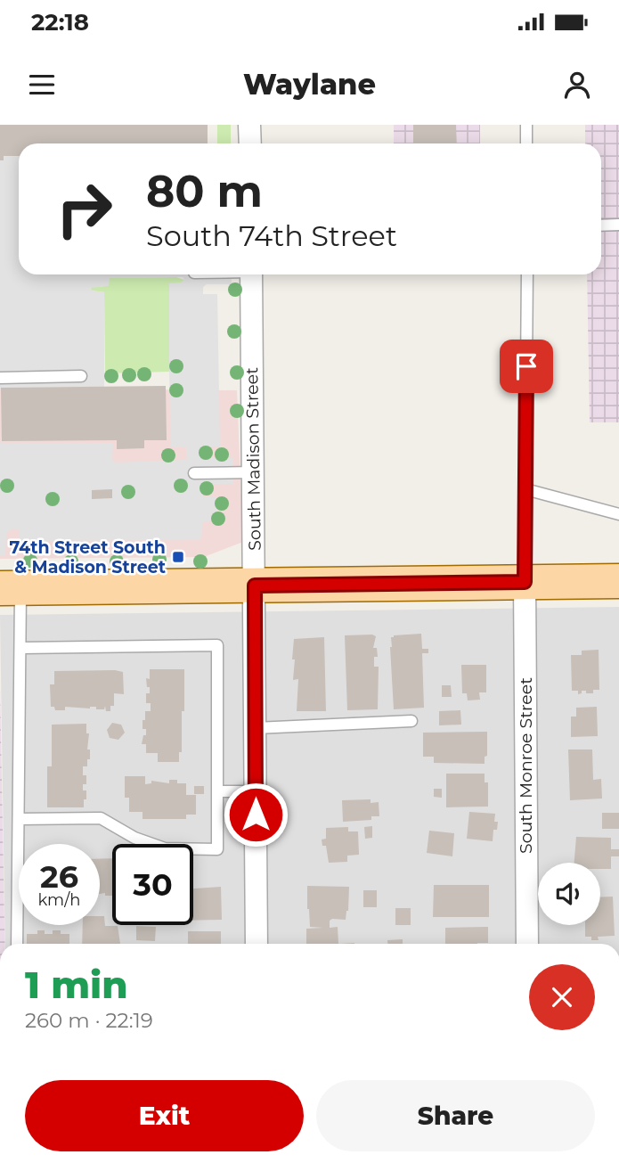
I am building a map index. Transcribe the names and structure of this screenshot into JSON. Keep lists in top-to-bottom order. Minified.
{"streets":{"street":["South Madison Street","South Monroe Street"]},"places":{"transit":["74th Street South & Madison Street"]},"page":{"status":"22:18","header":"Waylane","turn":["80 m","South 74th Street"],"speed":"26 km/h","limit":"30","heading":["1 min","260 m · 22:19"],"buttons":["Exit","Share"]}}
